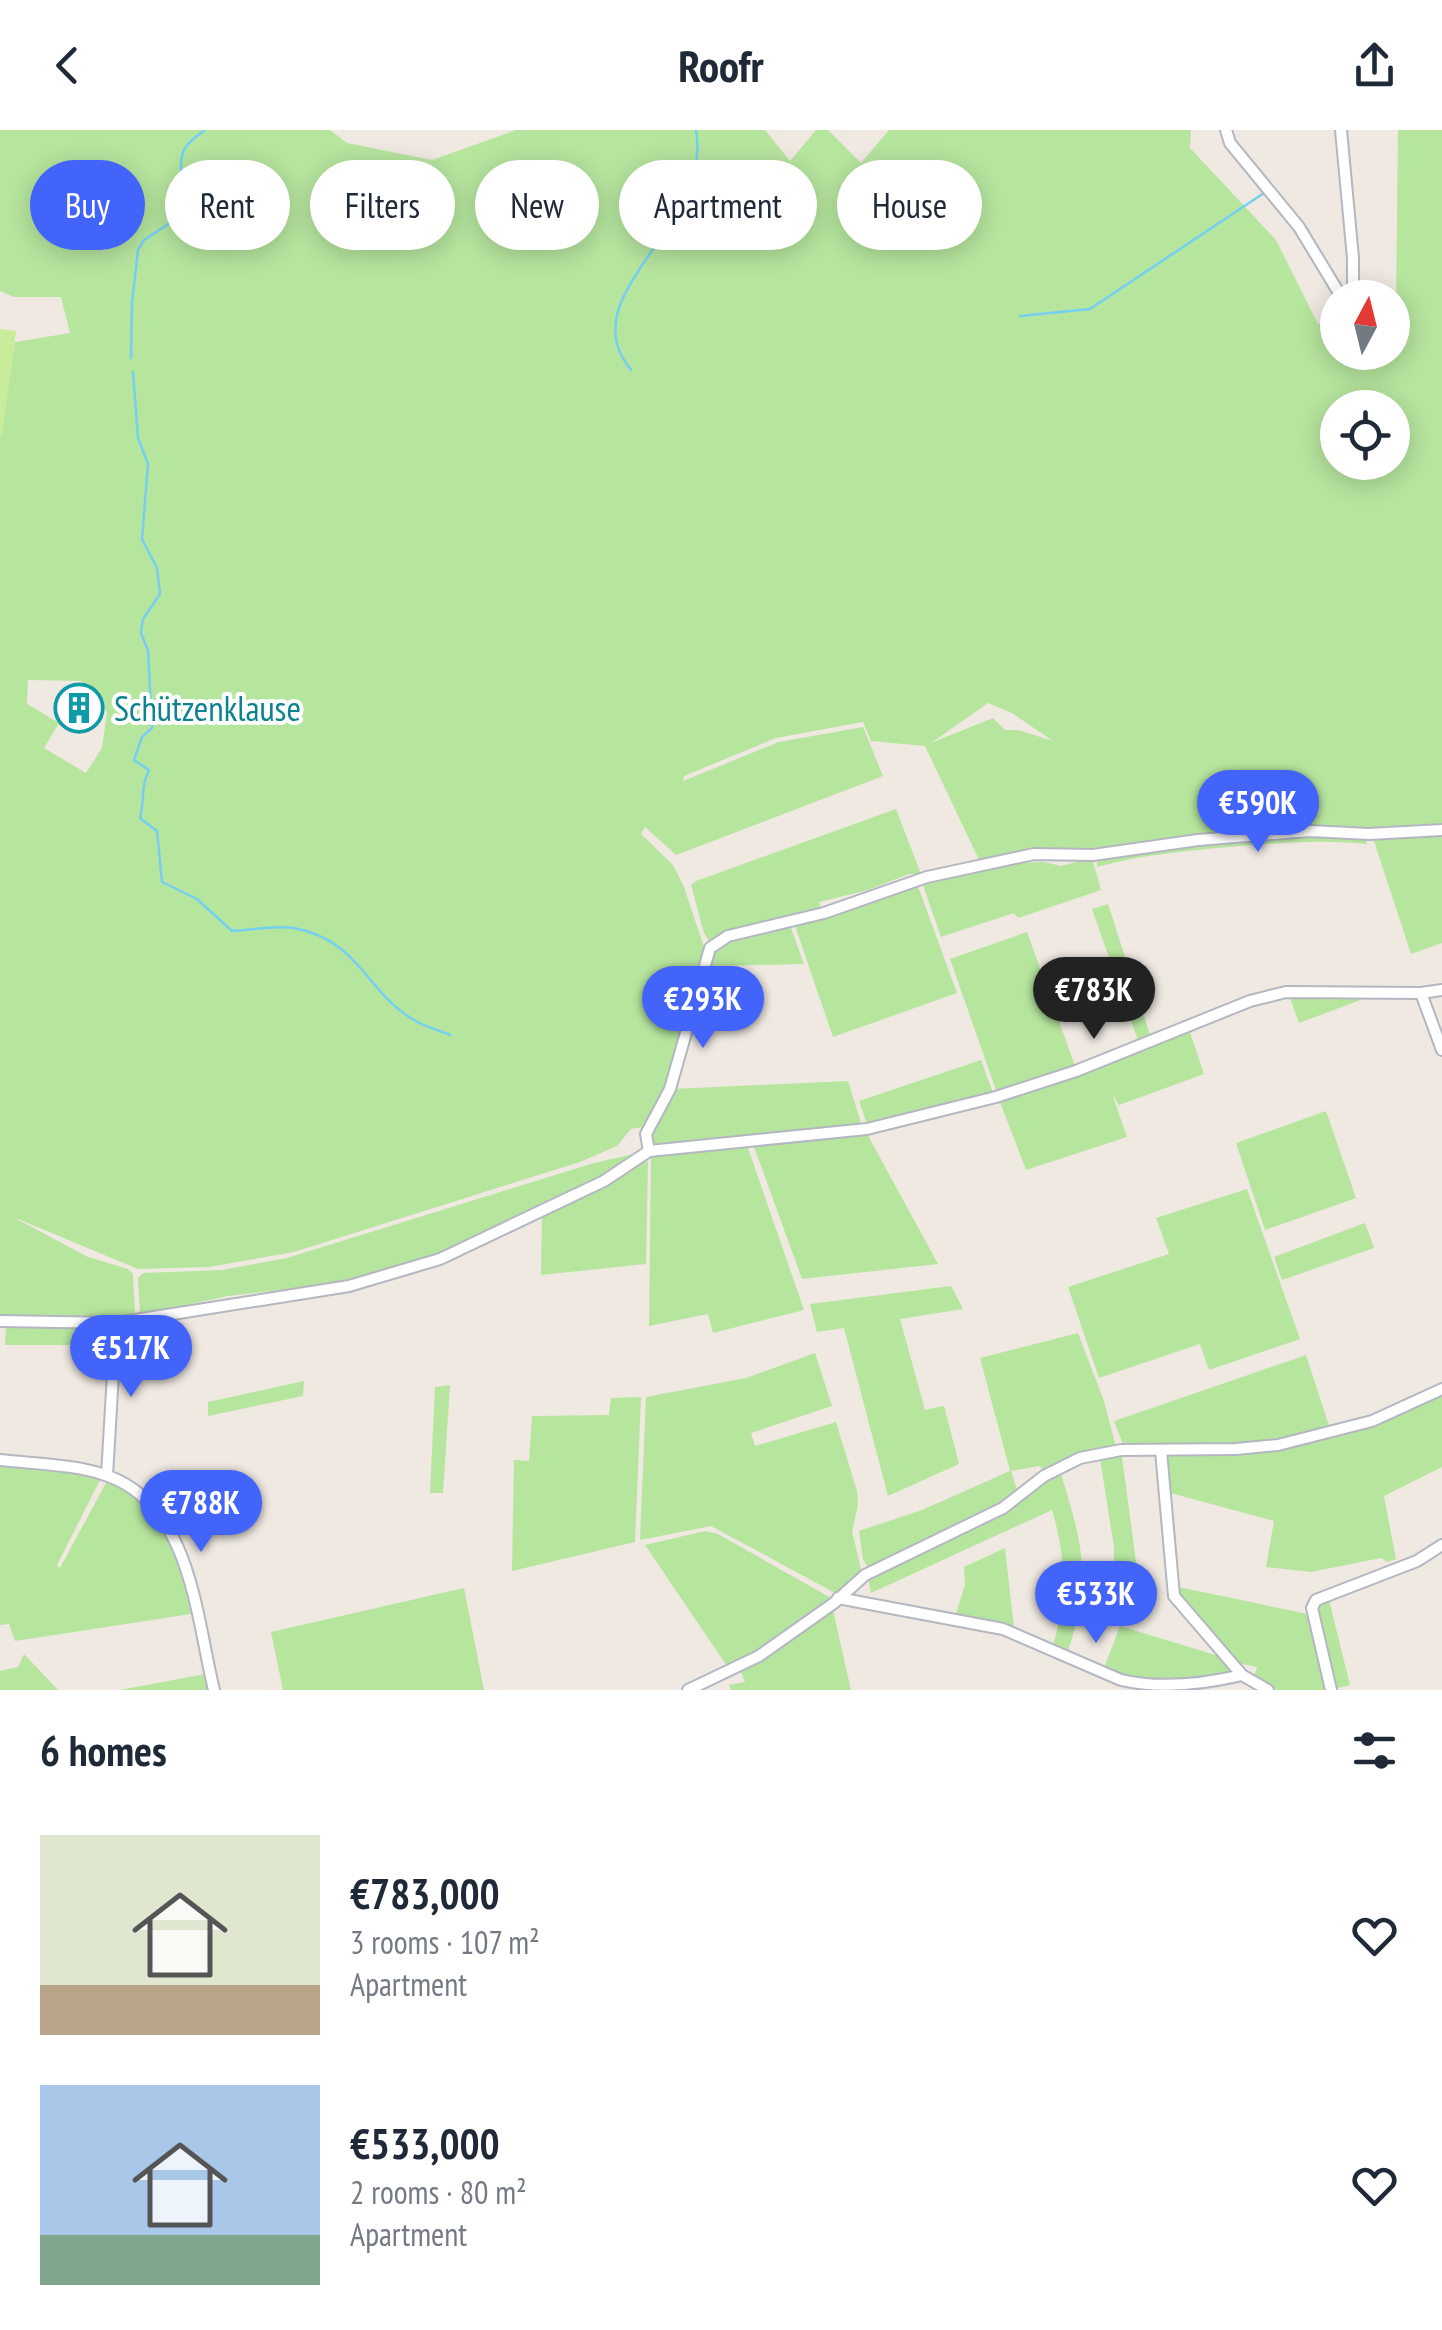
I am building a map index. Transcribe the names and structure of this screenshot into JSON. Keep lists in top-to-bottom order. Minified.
{"places":{"building":["Schützenklause"]},"north":"top","page":{"header":"Roofr","chip":["Buy","Rent","Filters","New","Apartment","House"],"price":["€590K","€783K","€293K","€517K","€788K","€533K"],"heading":"6 homes","list":[{"name":"€783,000","note":"3 rooms · 107 m² · Apartment"},{"name":"€533,000","note":"2 rooms · 80 m² · Apartment"}]}}
